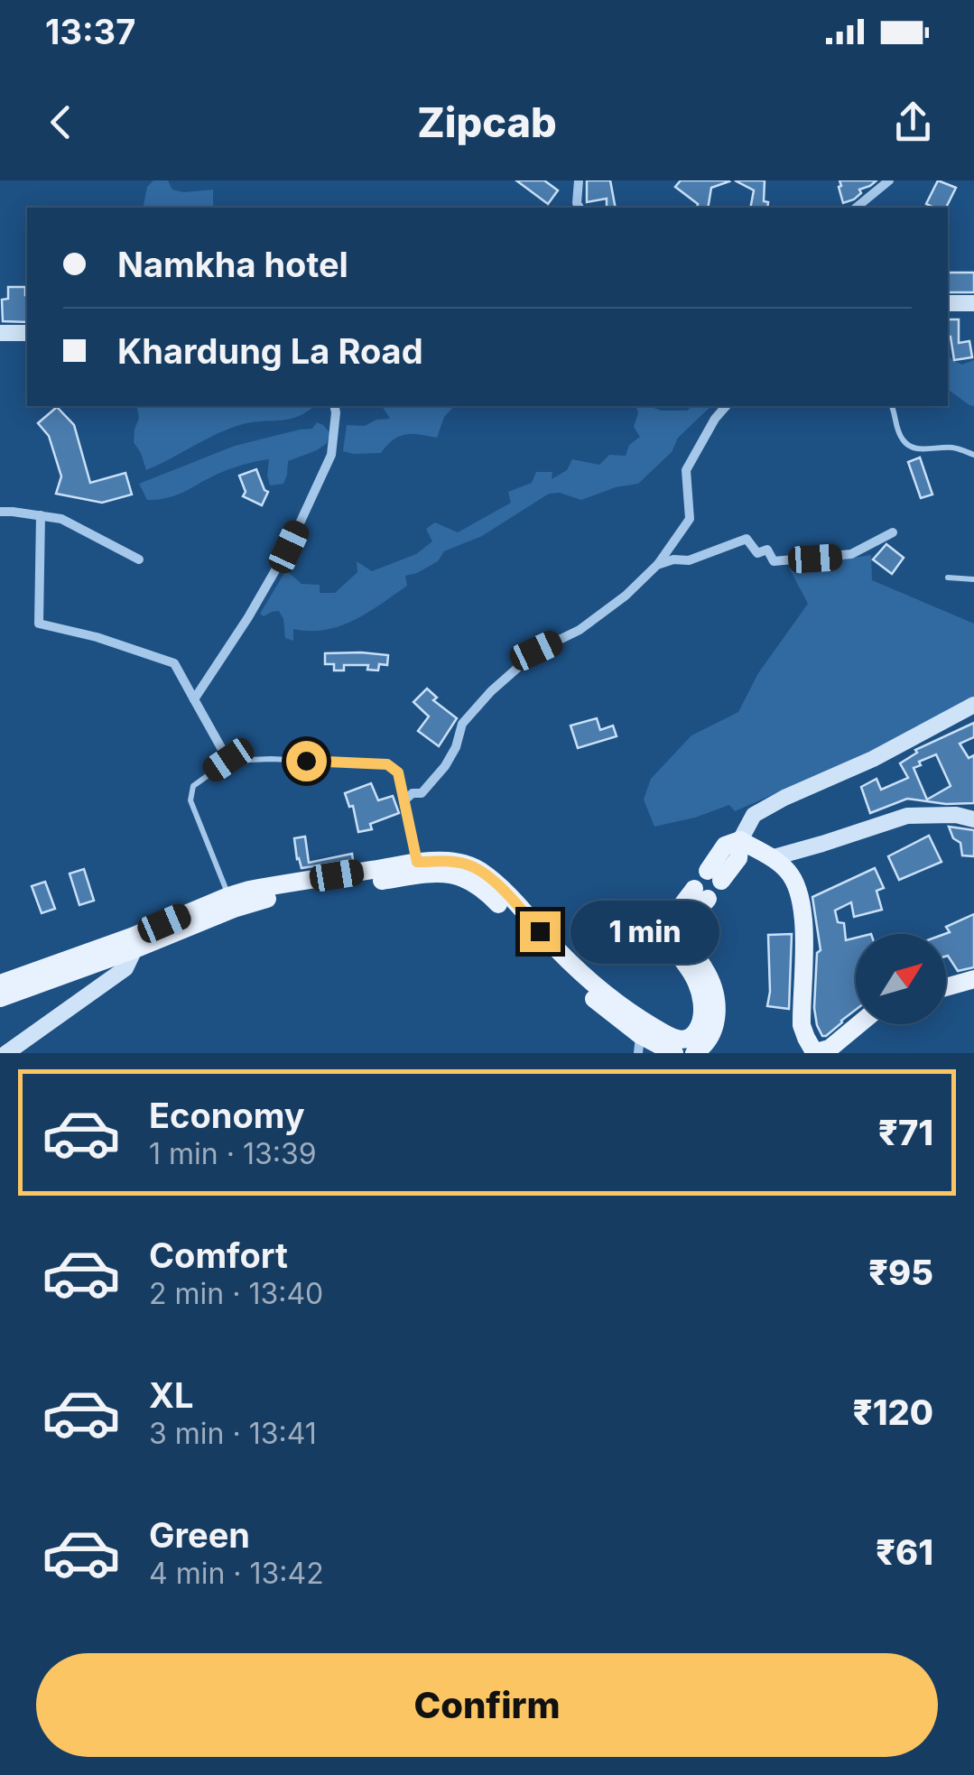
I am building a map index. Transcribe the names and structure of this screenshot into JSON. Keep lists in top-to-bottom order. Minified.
{"north":"top right","page":{"status":"13:37","header":"Zipcab","banner":["Namkha hotel","Khardung La Road"],"bubble":"1 min","list":[{"name":"Economy","note":"1 min · 13:39","value":"₹71"},{"name":"Comfort","note":"2 min · 13:40","value":"₹95"},{"name":"XL","note":"3 min · 13:41","value":"₹120"},{"name":"Green","note":"4 min · 13:42","value":"₹61"}],"buttons":"Confirm"}}
